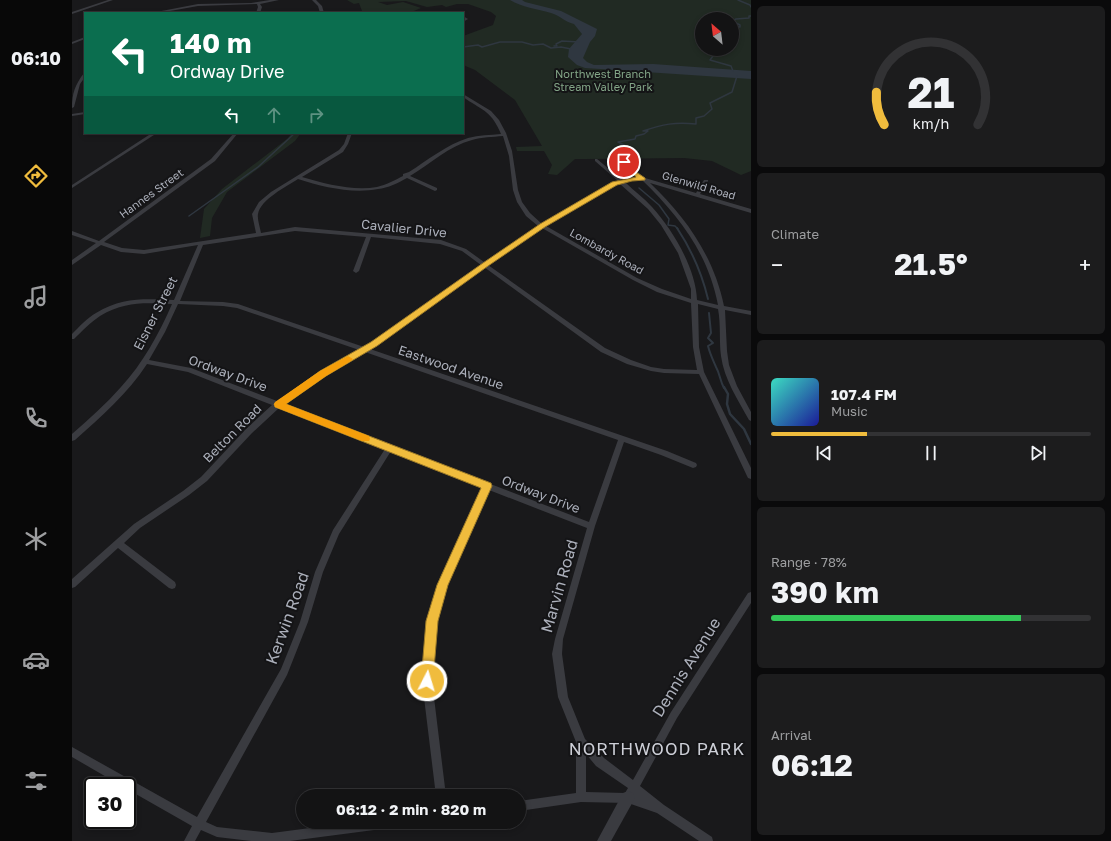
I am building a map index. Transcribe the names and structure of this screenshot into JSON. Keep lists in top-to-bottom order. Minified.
{"streets":{"street":["Glenwild Road","Hannes Street","Cavalier Drive","Lombardy Road","Eisner Street","Eastwood Avenue","Ordway Drive","Belton Road","Marvin Road","Kerwin Road","Dennis Avenue"]},"crossings":[["Glenwild Road","Belton Road"],["Hannes Street","Cavalier Drive"],["Cavalier Drive","Eisner Street"],["Cavalier Drive","Belton Road"],["Lombardy Road","Belton Road"],["Eisner Street","Eastwood Avenue"],["Eisner Street","Ordway Drive"],["Eastwood Avenue","Belton Road"],["Eastwood Avenue","Marvin Road"],["Ordway Drive","Belton Road"],["Ordway Drive","Marvin Road"],["Ordway Drive","Kerwin Road"],["Marvin Road","Dennis Avenue"]],"districts":["NORTHWOOD PARK"],"parks":["Northwest Branch Stream Valley Park"],"north":"top left","page":{"tabs":"06:10","turn":["140 m","Ordway Drive"],"tile":["Climate",["Range · 78%","390 km"],["Arrival","06:12"]],"heat":["−","21.5°","+"],"song":["107.4 FM","Music"],"limit":"30","trip":"06:12 · 2 min · 820 m","gauge":["21","km/h"]}}
